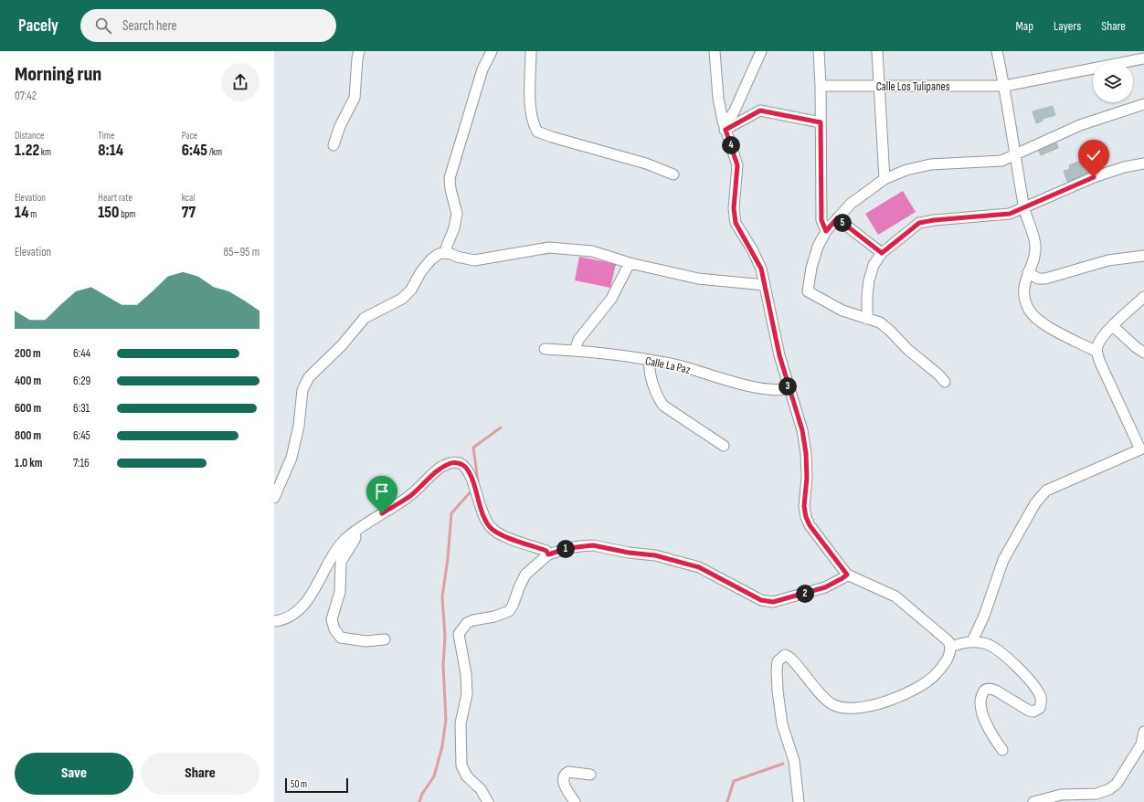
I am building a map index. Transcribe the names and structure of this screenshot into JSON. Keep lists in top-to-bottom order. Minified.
{"streets":{"street":["Calle Los Tulipanes","Calle La Paz"]},"scale_bar":"50 m","page":{"header":"Pacely","search":"Search here","nav":["Map","Layers","Share"],"heading":["Morning run","07:42"],"stats":[["Distance","1.22 km"],["Time","8:14"],["Pace","6:45 /km"],["Elevation","14 m"],["Heart rate","150 bpm"],["kcal","77"]],"pins":["4","5","3","1","2"],"chart":["Elevation","85–95 m"],"list":[{"name":"200 m","note":"6:44"},{"name":"400 m","note":"6:29"},{"name":"600 m","note":"6:31"},{"name":"800 m","note":"6:45"},{"name":"1.0 km","note":"7:16"}],"buttons":["Save","Share"],"scale":"50 m"}}
